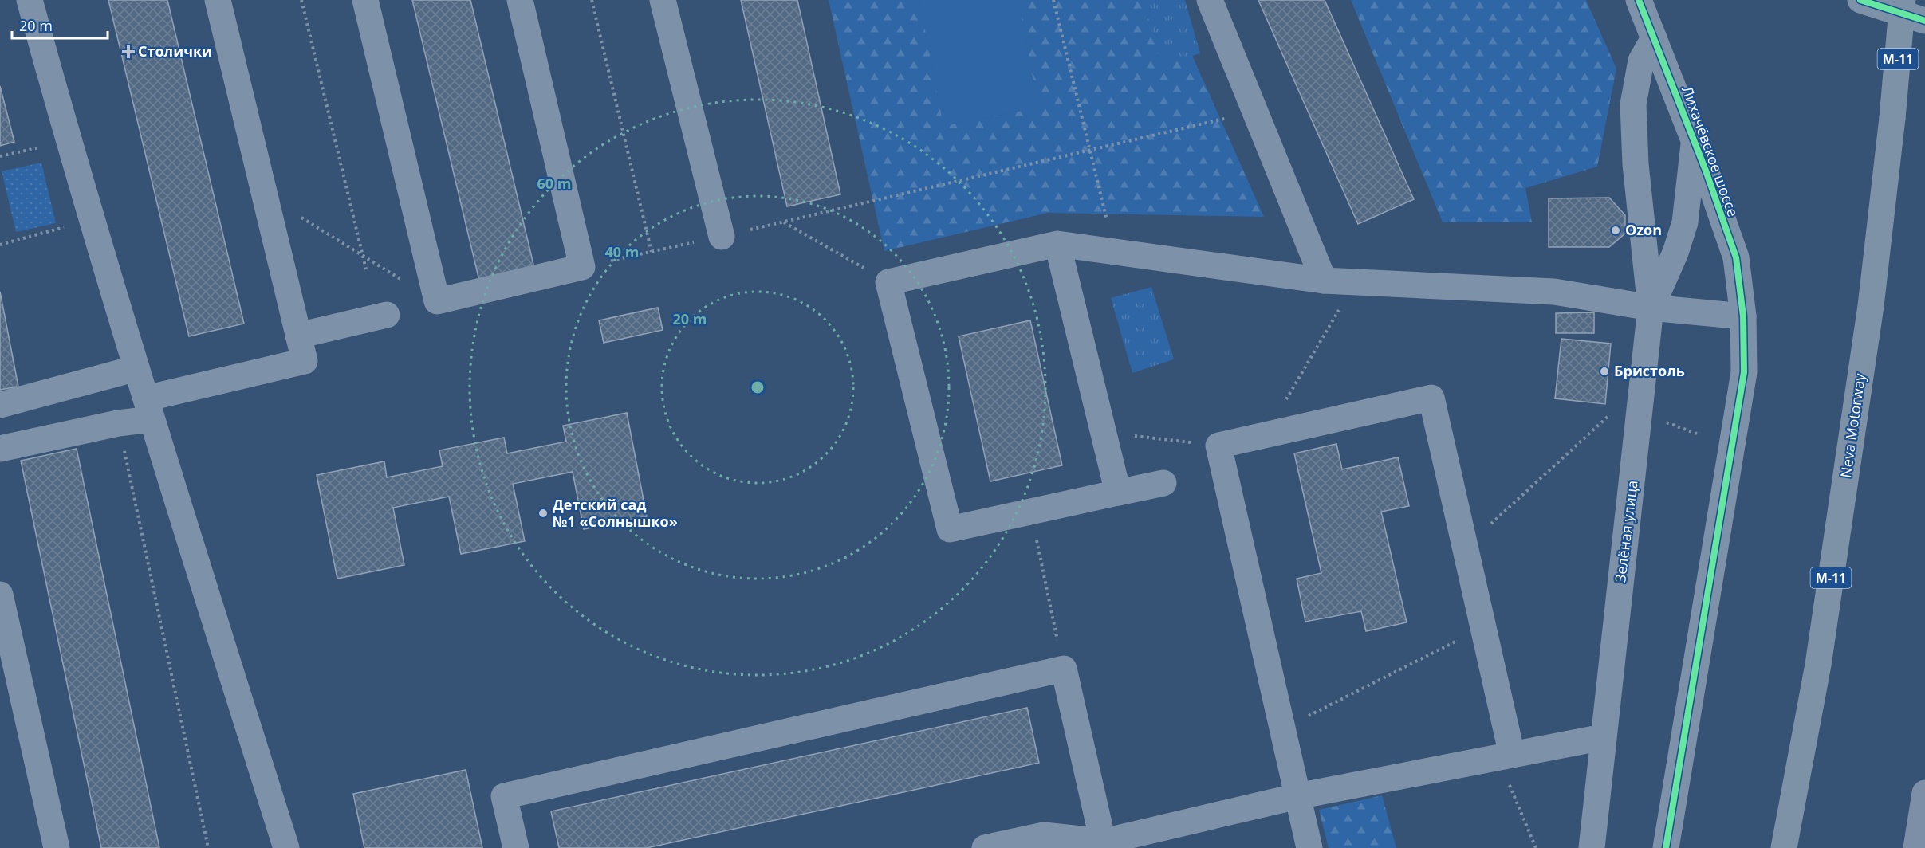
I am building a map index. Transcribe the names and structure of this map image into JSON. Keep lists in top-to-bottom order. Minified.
{"streets":{"highway":["М-11","Neva Motorway"],"street":["Лихачёвское шоссе","Зелёная улица"]},"places":{"health":["Столички"],"other":["Ozon","Бристоль","Детский сад №1 «Солнышко»"]},"scale_bar":"20 m","rings":["60 m","40 m","20 m"]}
